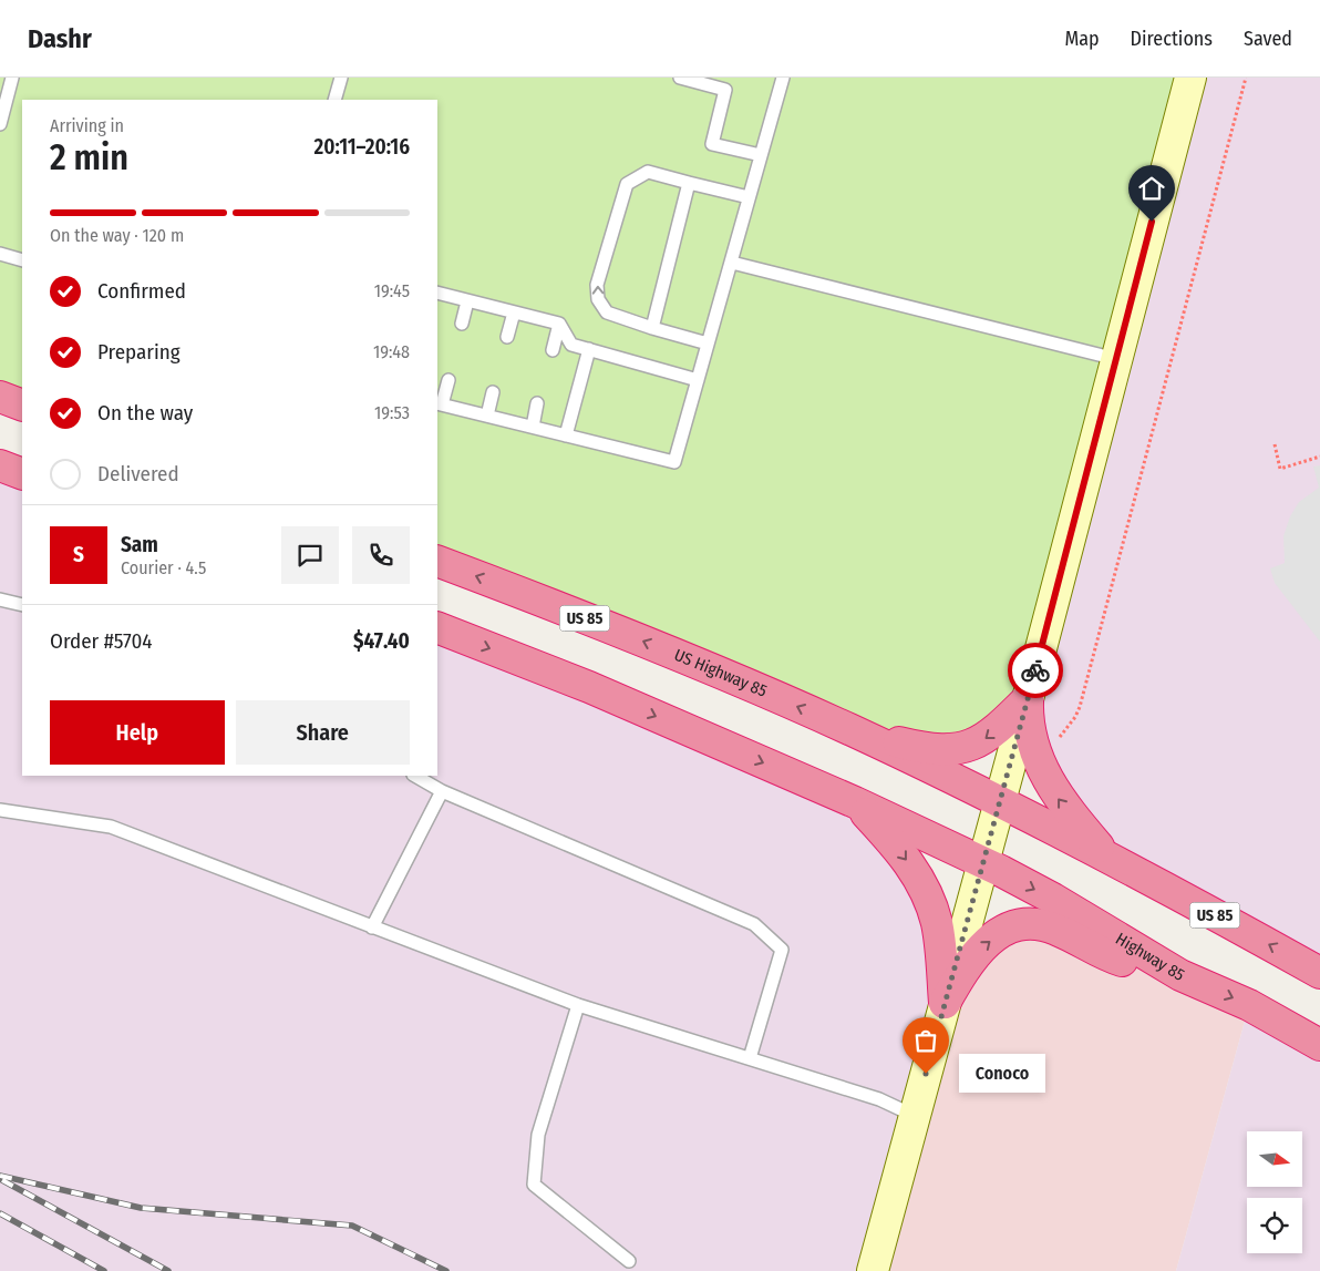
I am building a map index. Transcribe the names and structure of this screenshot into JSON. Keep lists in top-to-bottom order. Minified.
{"streets":{"highway":["US 85","US Highway 85","Highway 85"]},"crossings":[["US 85","US Highway 85"]],"places":["Conoco"],"north":"right","page":{"header":"Dashr","nav":["Map","Directions","Saved"],"heading":["2 min","Arriving in","20:11–20:16"],"panel":["Sam","Courier · 4.5","Order #5704","$47.40"],"bar":"On the way · 120 m","list":[["Confirmed","19:45"],["Preparing","19:48"],["On the way","19:53"],"Delivered"],"round":"S","buttons":["Help","Share"],"bubble":"Conoco"}}
